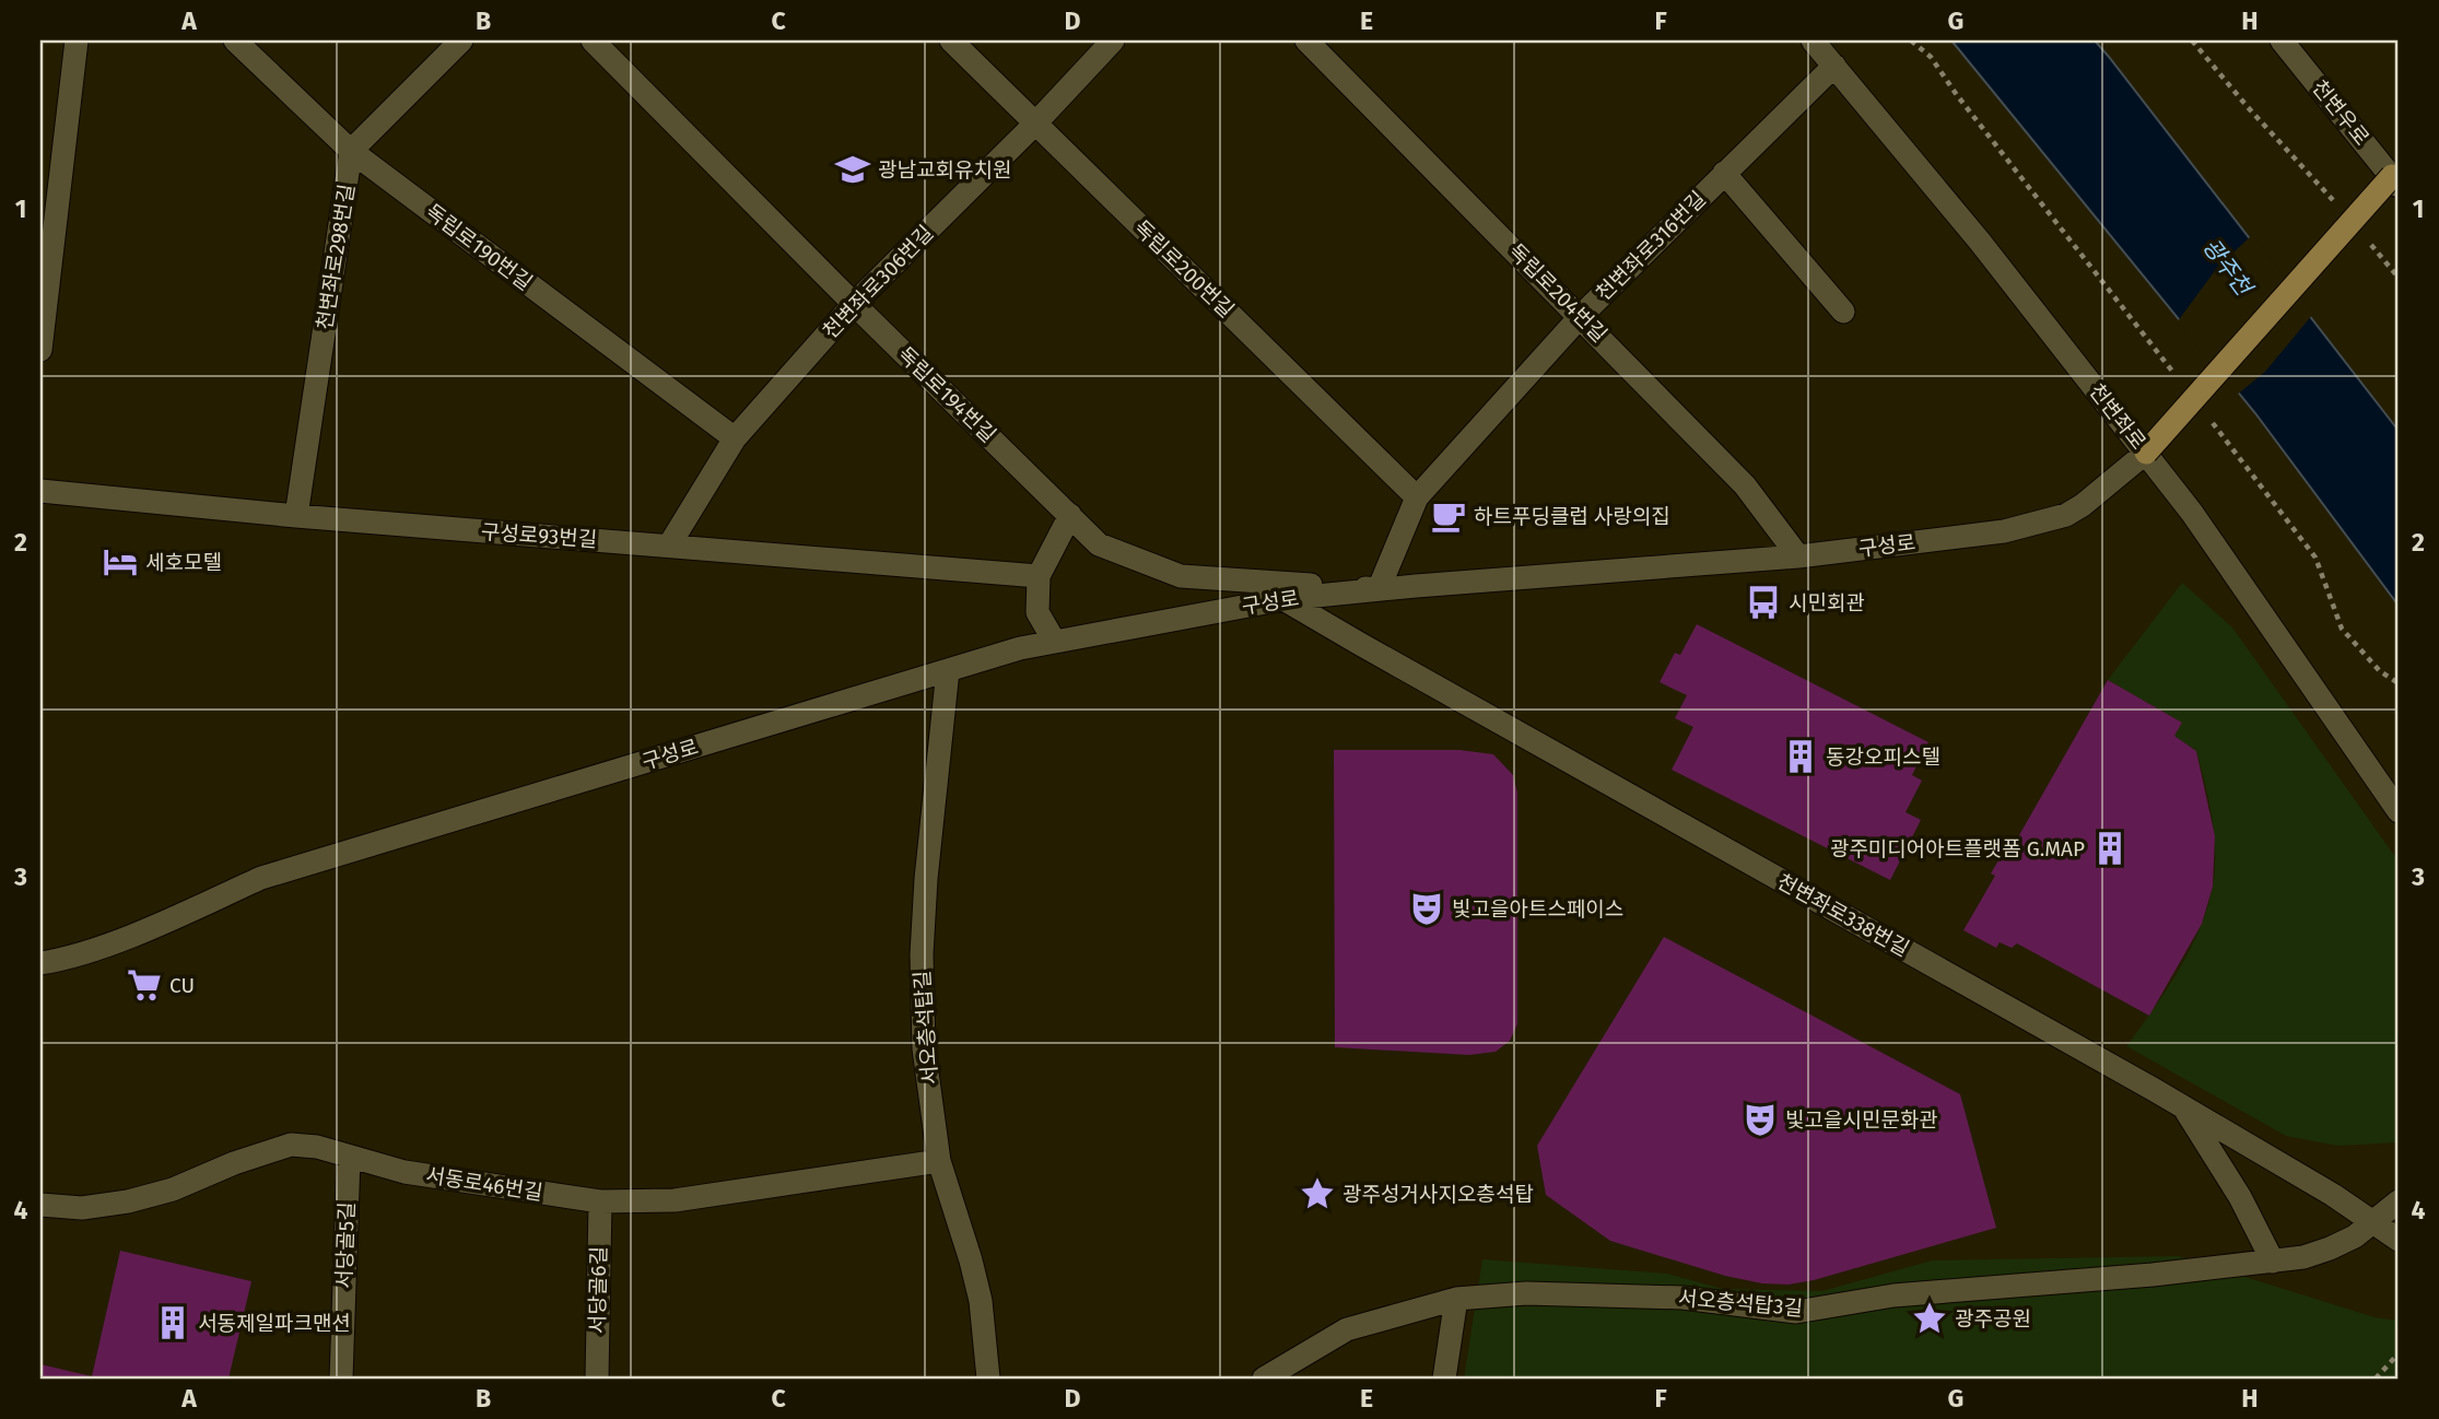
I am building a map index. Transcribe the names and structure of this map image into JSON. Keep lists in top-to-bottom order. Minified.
{"streets":{"main road":["구성로"],"street":["천변우로","천변좌로316번길","독립로190번길","천변좌로298번길","독립로200번길","천변좌로306번길","독립로204번길","독립로194번길","천변좌로","구성로93번길","천변좌로338번길","서오층석탑길","서동로46번길","서당골5길","서당골6길","서오층석탑3길"]},"crossings":[["천변우로","구성로"],["천변좌로316번길","독립로200번길"],["천변좌로316번길","독립로204번길"],["천변좌로316번길","독립로194번길"],["천변좌로316번길","천변좌로"],["천변좌로316번길","구성로"],["독립로190번길","천변좌로298번길"],["독립로190번길","천변좌로306번길"],["천변좌로298번길","구성로93번길"],["독립로200번길","천변좌로306번길"],["천변좌로306번길","독립로194번길"],["천변좌로306번길","구성로93번길"],["독립로204번길","구성로"],["독립로194번길","구성로"],["천변좌로","구성로"],["구성로","천변좌로338번길"],["구성로","서오층석탑길"],["천변좌로338번길","서오층석탑3길"],["서오층석탑길","서동로46번길"],["서동로46번길","서당골5길"],["서동로46번길","서당골6길"]],"water":["광주천"],"places":{"school or university":["광남교회유치원"],"cafe":["하트푸딩클럽 사랑의집"],"hotel":["세호모텔"],"bus stop":["시민회관"],"building":["동강오피스텔","광주미디어아트플랫폼 G.MAP","서동제일파크맨션"],"theatre":["빛고을아트스페이스","빛고을시민문화관"],"supermarket":["CU"],"place":["광주성거사지오층석탑","광주공원"]},"grid":{"columns":["A","B","C","D","E","F","G","H"],"rows":["1","2","3","4"]}}
